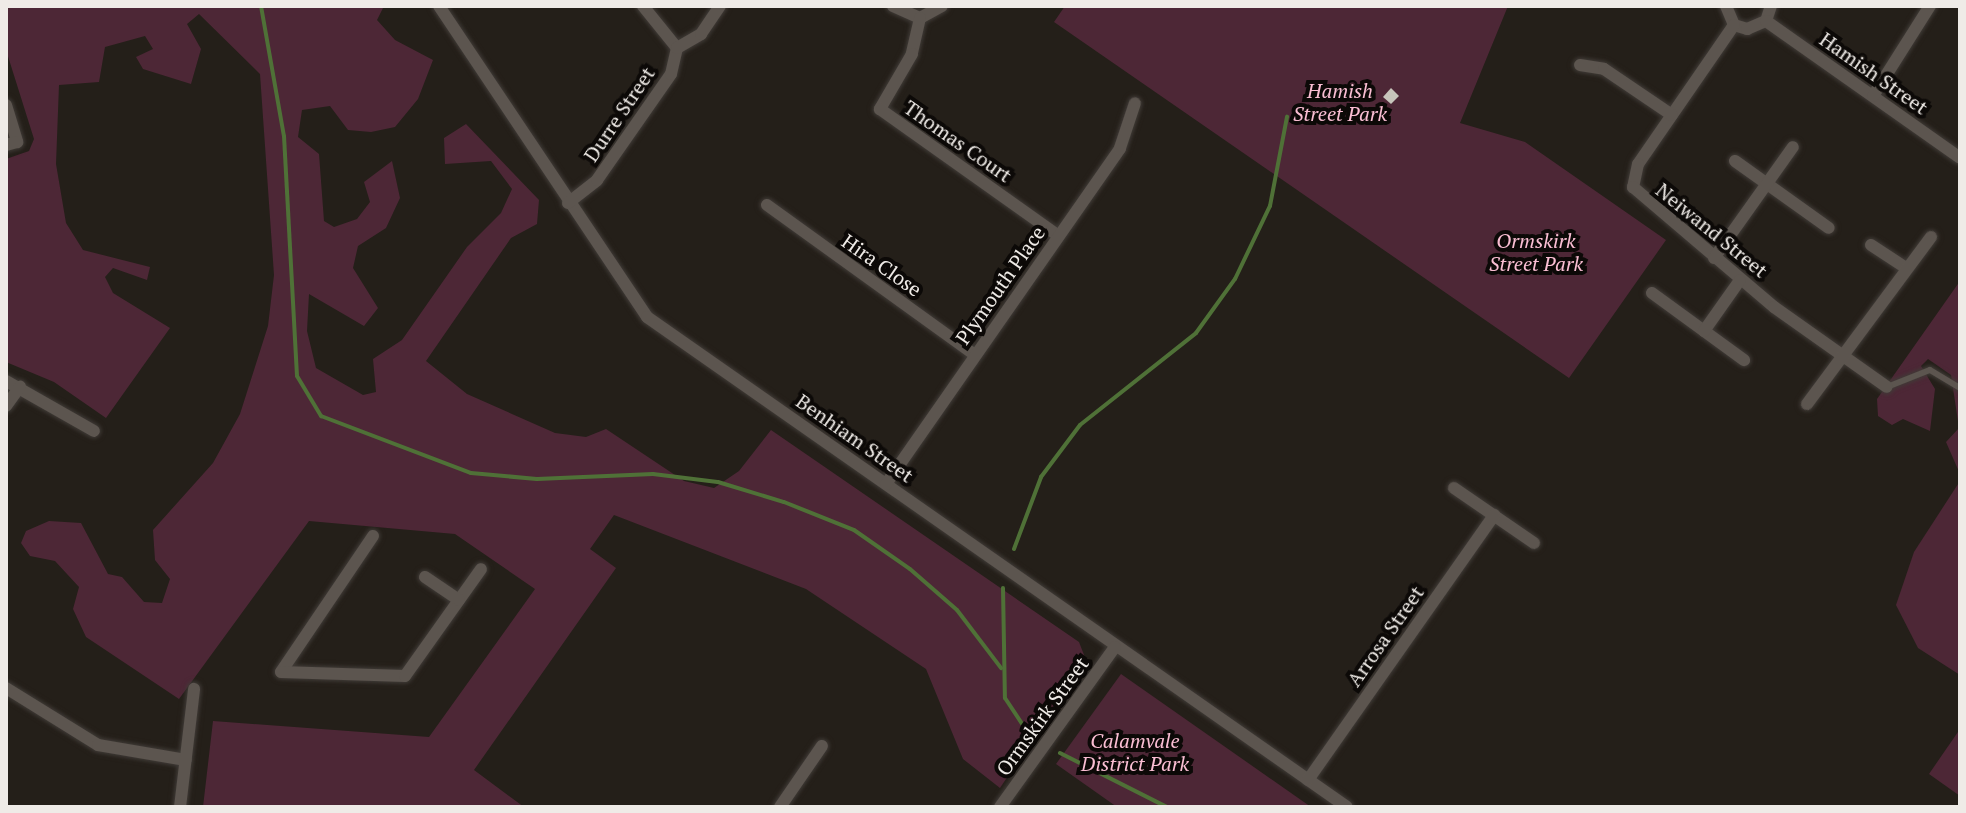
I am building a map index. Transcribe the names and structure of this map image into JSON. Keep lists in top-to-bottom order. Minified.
{"streets":{"street":["Hamish Street","Durre Street","Thomas Court","Neiwand Street","Hira Close","Plymouth Place","Benhiam Street","Arrosa Street","Ormskirk Street"]},"crossings":[["Durre Street","Benhiam Street"],["Thomas Court","Plymouth Place"],["Hira Close","Plymouth Place"],["Plymouth Place","Benhiam Street"],["Benhiam Street","Arrosa Street"],["Benhiam Street","Ormskirk Street"]],"parks":["Hamish Street Park","Ormskirk Street Park","Calamvale District Park"]}
